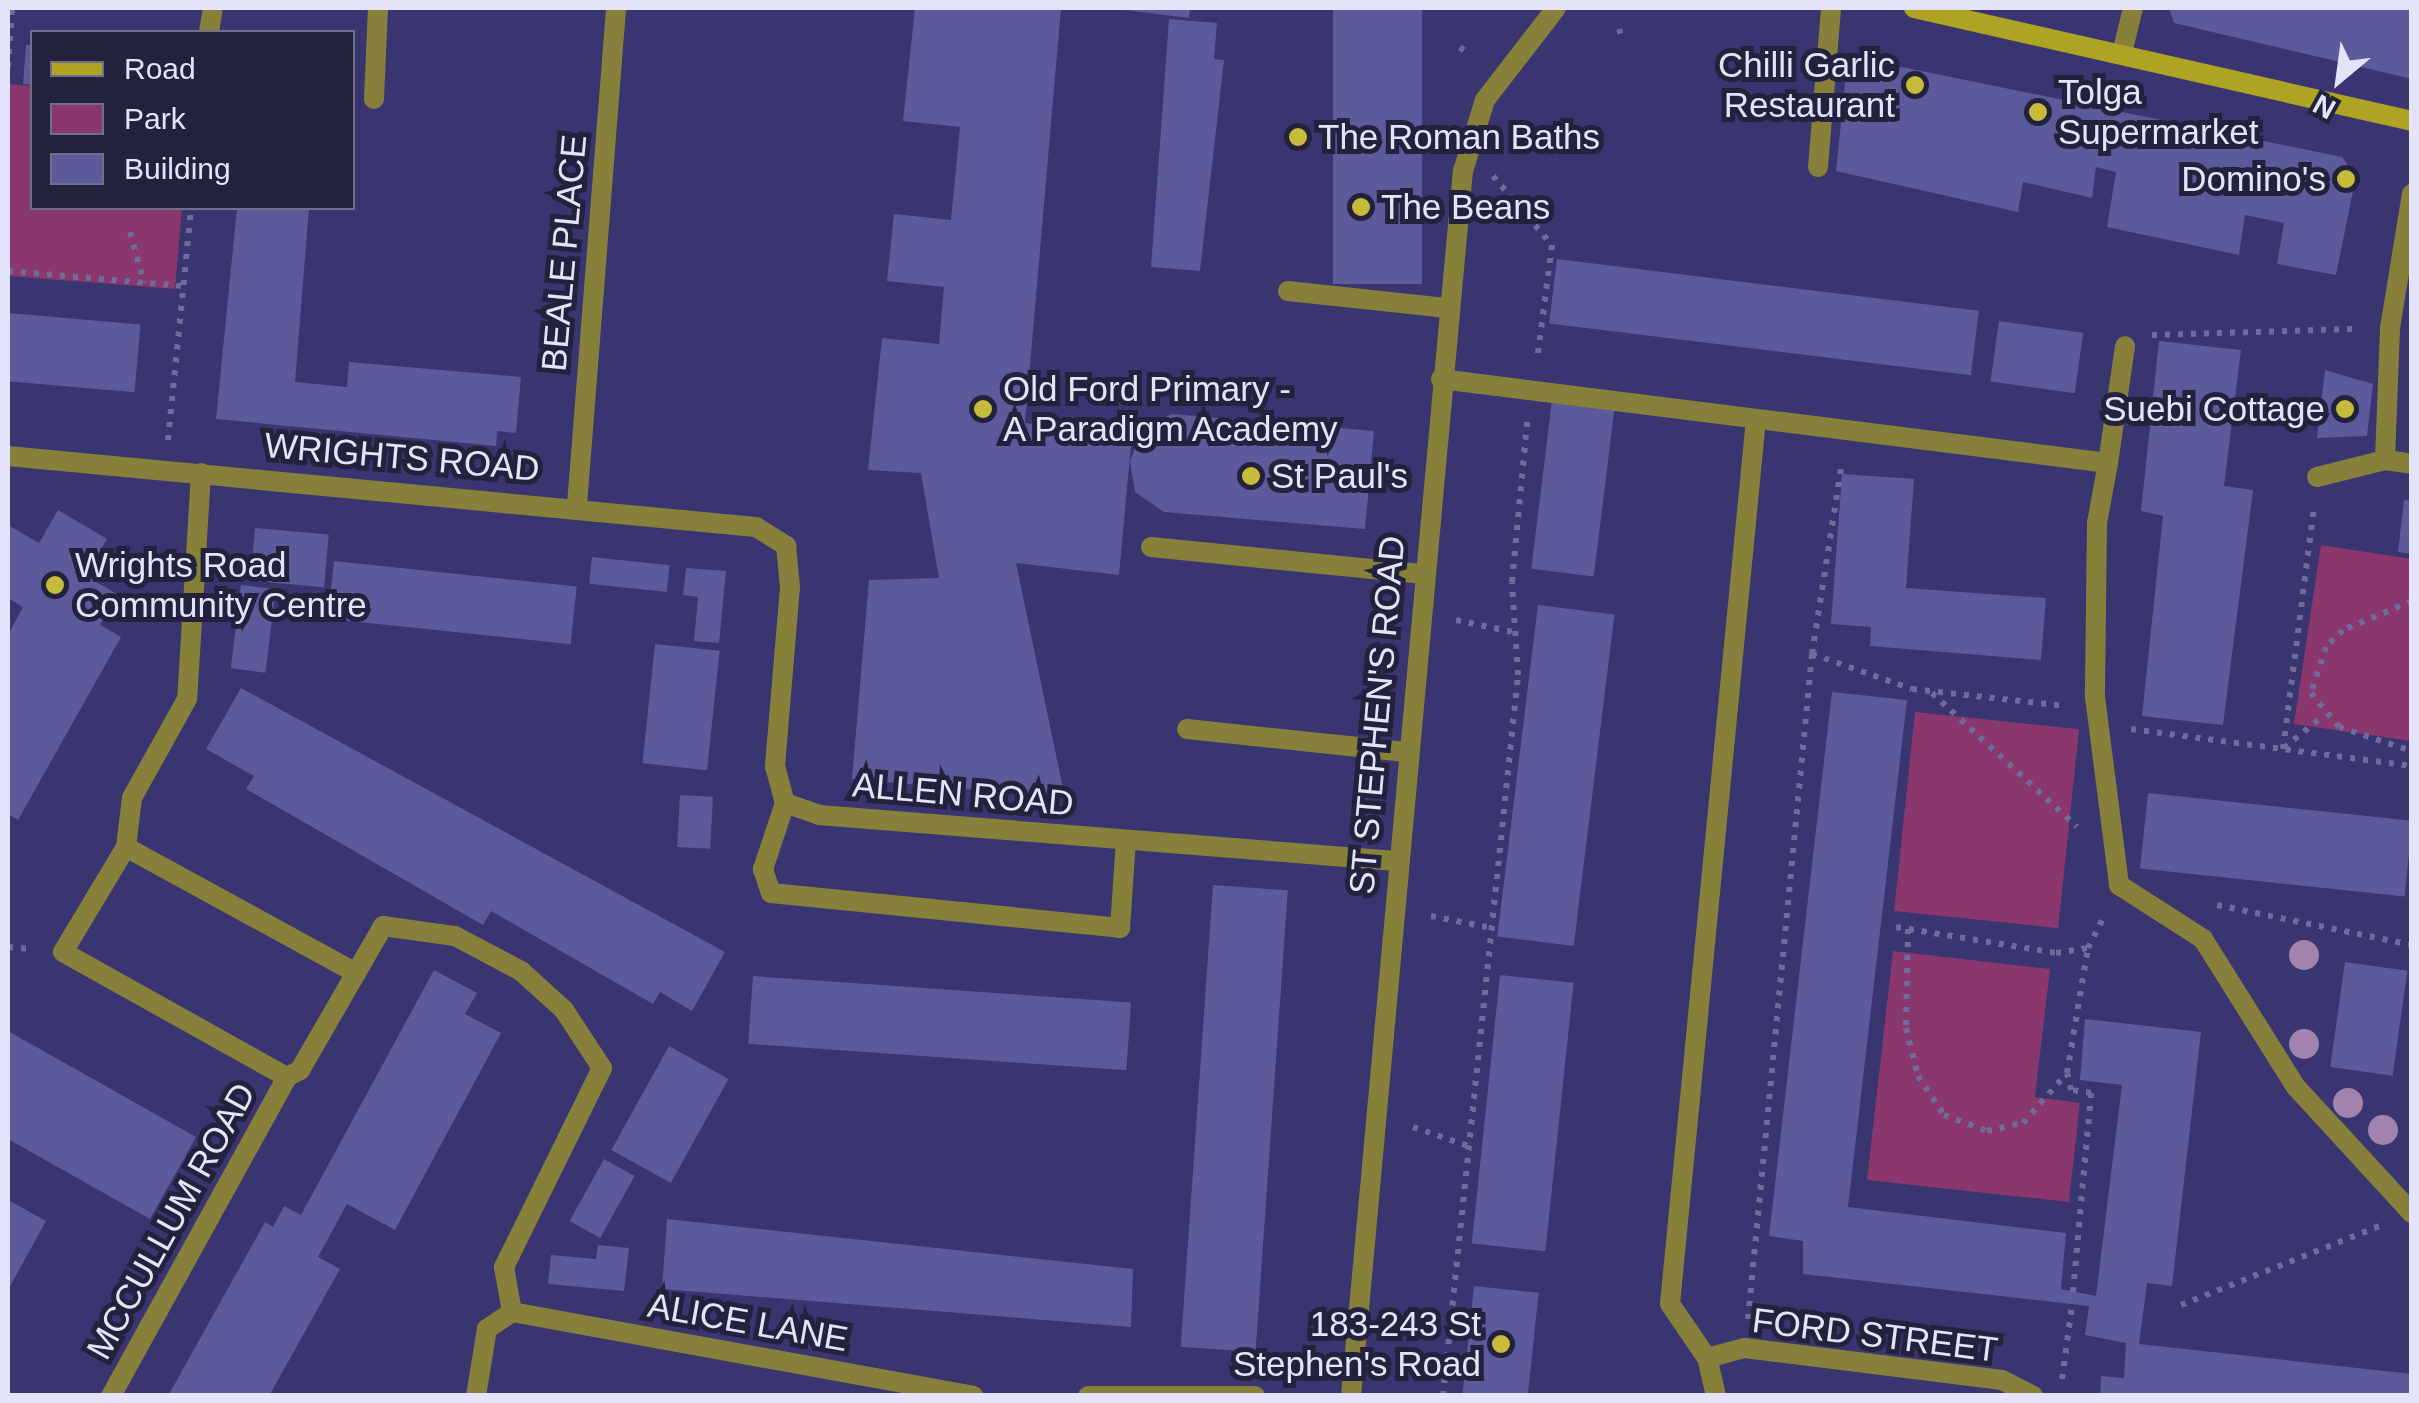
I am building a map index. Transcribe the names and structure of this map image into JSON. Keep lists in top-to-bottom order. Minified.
{"streets":{"street":["BEALE PLACE","WRIGHTS ROAD","ST STEPHEN'S ROAD","ALLEN ROAD","MCCULLUM ROAD","ALICE LANE","FORD STREET"]},"crossings":[["BEALE PLACE","WRIGHTS ROAD"],["WRIGHTS ROAD","ALLEN ROAD"],["WRIGHTS ROAD","MCCULLUM ROAD"],["ST STEPHEN'S ROAD","ALLEN ROAD"],["MCCULLUM ROAD","ALICE LANE"]],"places":["Chilli Garlic Restaurant","Tolga Supermarket","The Roman Baths","Domino's","The Beans","Old Ford Primary - A Paradigm Academy","Suebi Cottage","St Paul's","Wrights Road Community Centre","183-243 St Stephen's Road"],"legend":["Road","Park","Building"],"north":"bottom left"}
